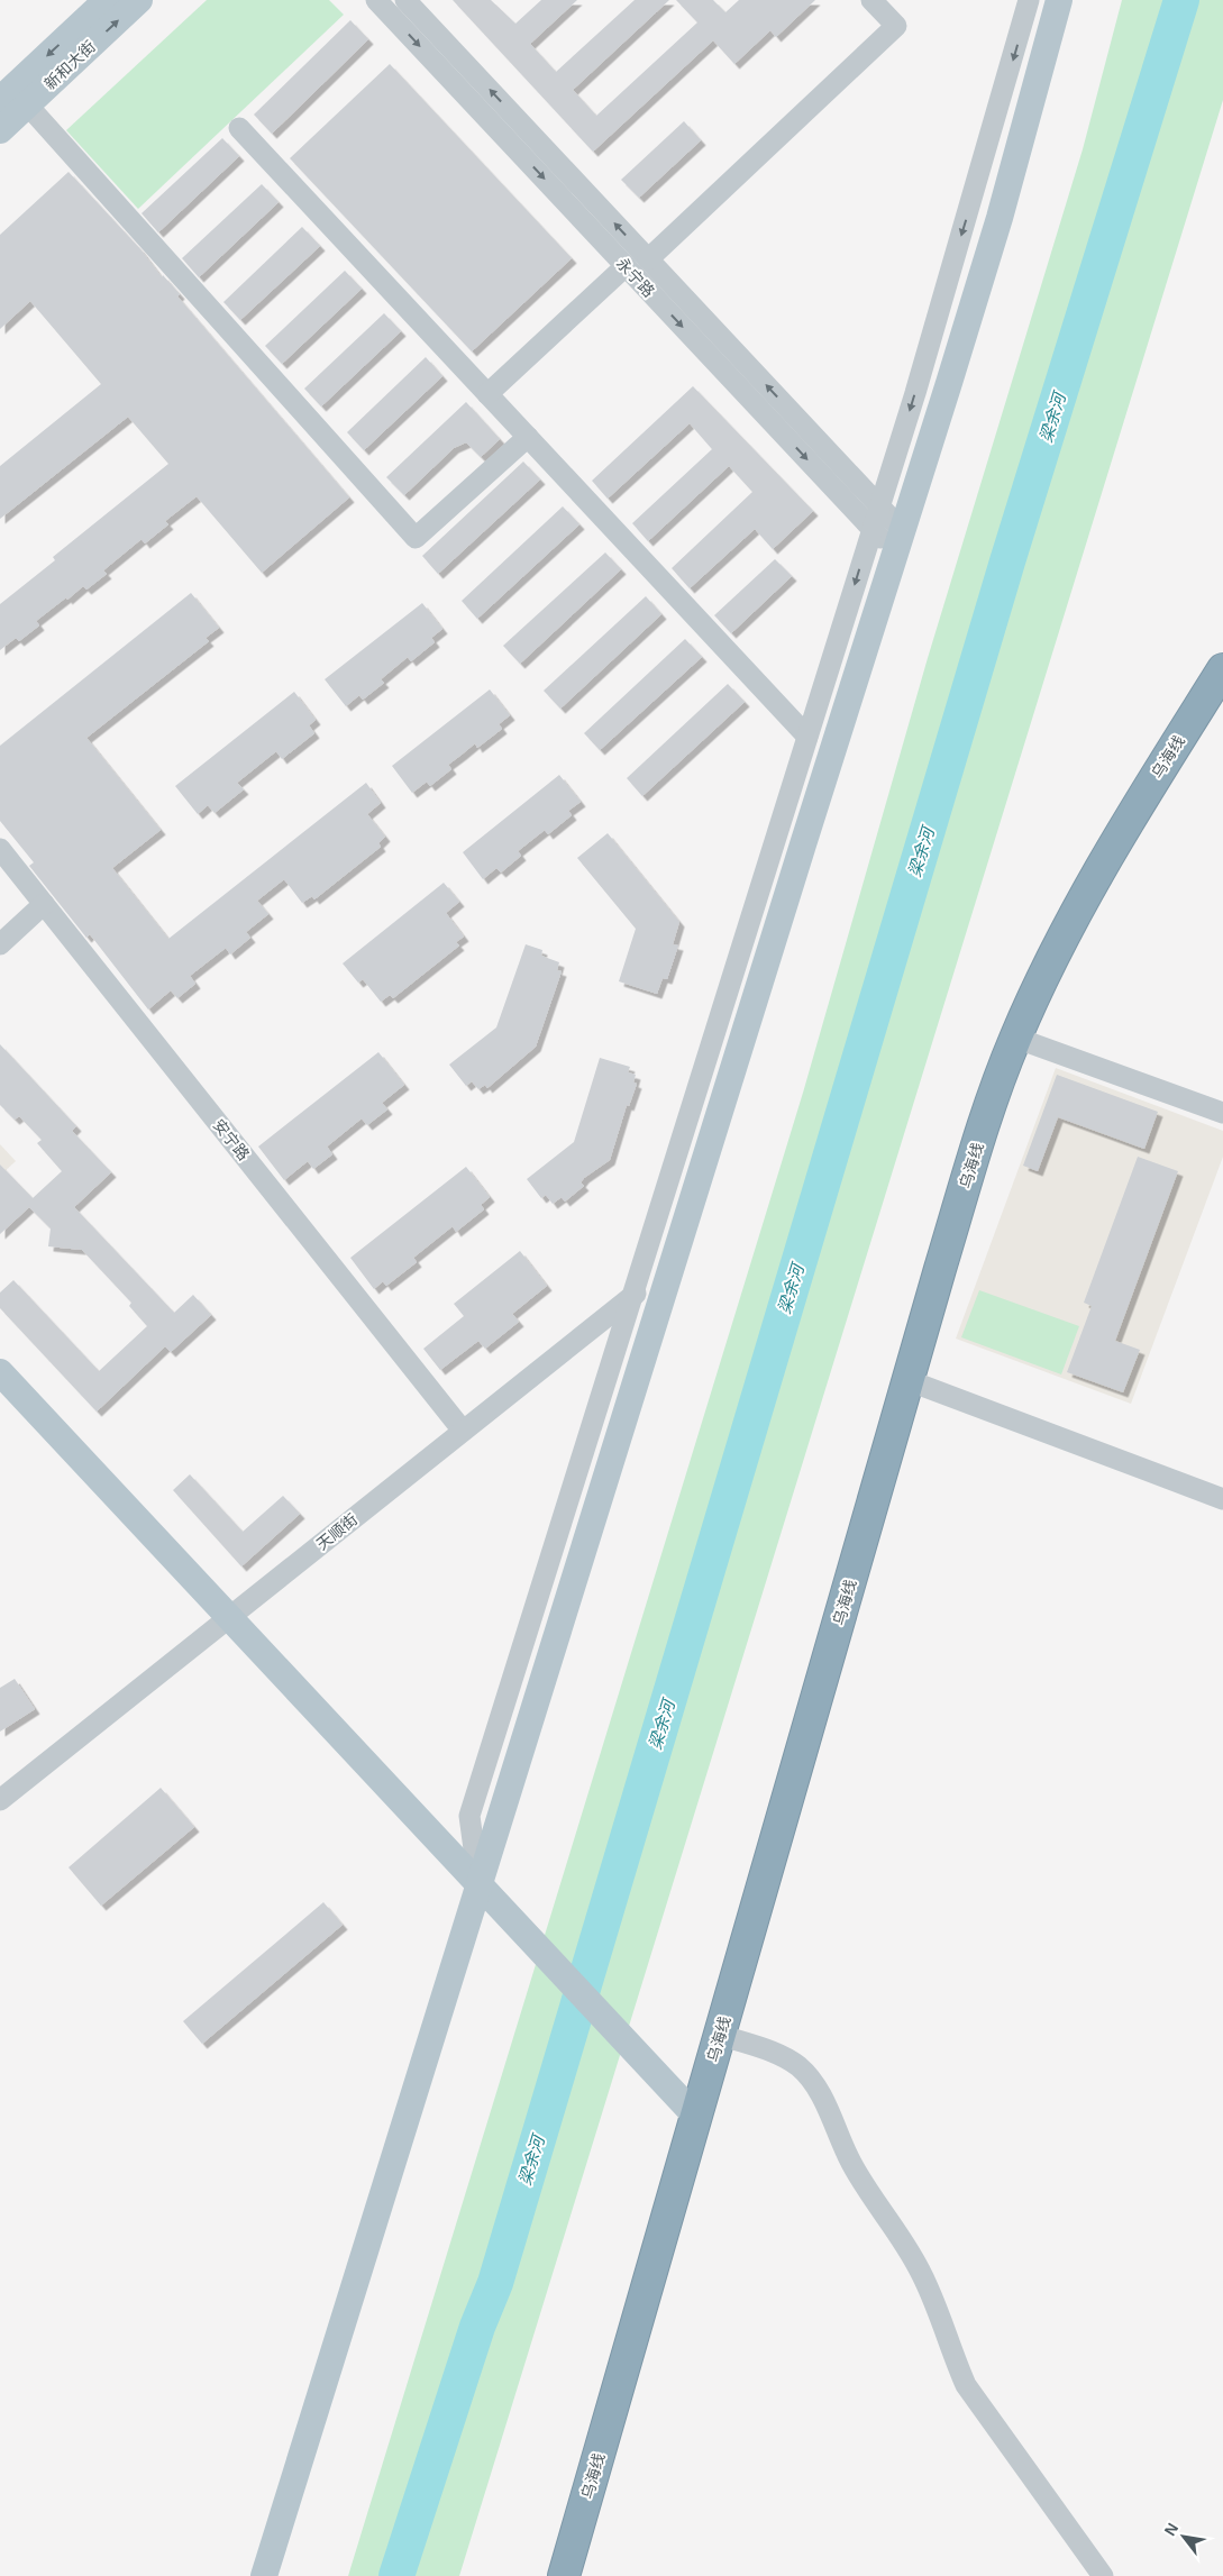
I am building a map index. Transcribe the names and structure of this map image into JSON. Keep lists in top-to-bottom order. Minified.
{"streets":{"highway":["乌海线"],"main road":["新和大街"],"street":["永宁路","安宁路","天顺街"]},"crossings":[["安宁路","天顺街"]],"water":["梁余河"],"north":"top left"}
